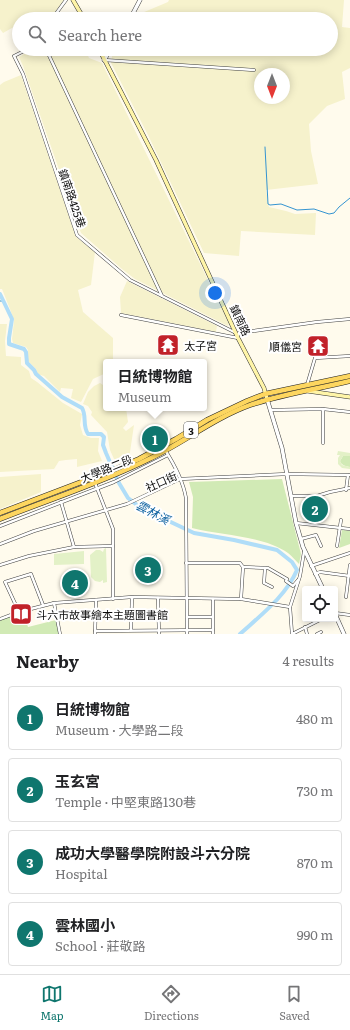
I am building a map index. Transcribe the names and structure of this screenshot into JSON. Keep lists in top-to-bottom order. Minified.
{"streets":{"main road":["鎮南路","3","大學路二段"],"street":["鎮南路425巷","社口街"]},"crossings":[["鎮南路425巷","鎮南路"],["鎮南路","大學路二段"],["鎮南路","社口街"]],"water":["雲林溪"],"places":{"temple":["太子宮","順儀宮"],"library":["斗六市故事繪本主題圖書館"]},"north":"bottom","page":{"search":"Search here","popup":["日統博物館","Museum"],"pins":["1","2","3","4"],"heading":["Nearby","4 results"],"list":[{"mark":"1","name":"日統博物館","note":"Museum · 大學路二段","value":"480 m"},{"mark":"2","name":"玉玄宮","note":"Temple · 中堅東路130巷","value":"730 m"},{"mark":"3","name":"成功大學醫學院附設斗六分院","note":"Hospital","value":"870 m"},{"mark":"4","name":"雲林國小","note":"School · 莊敬路","value":"990 m"}],"nav":["Map","Directions","Saved"]}}
